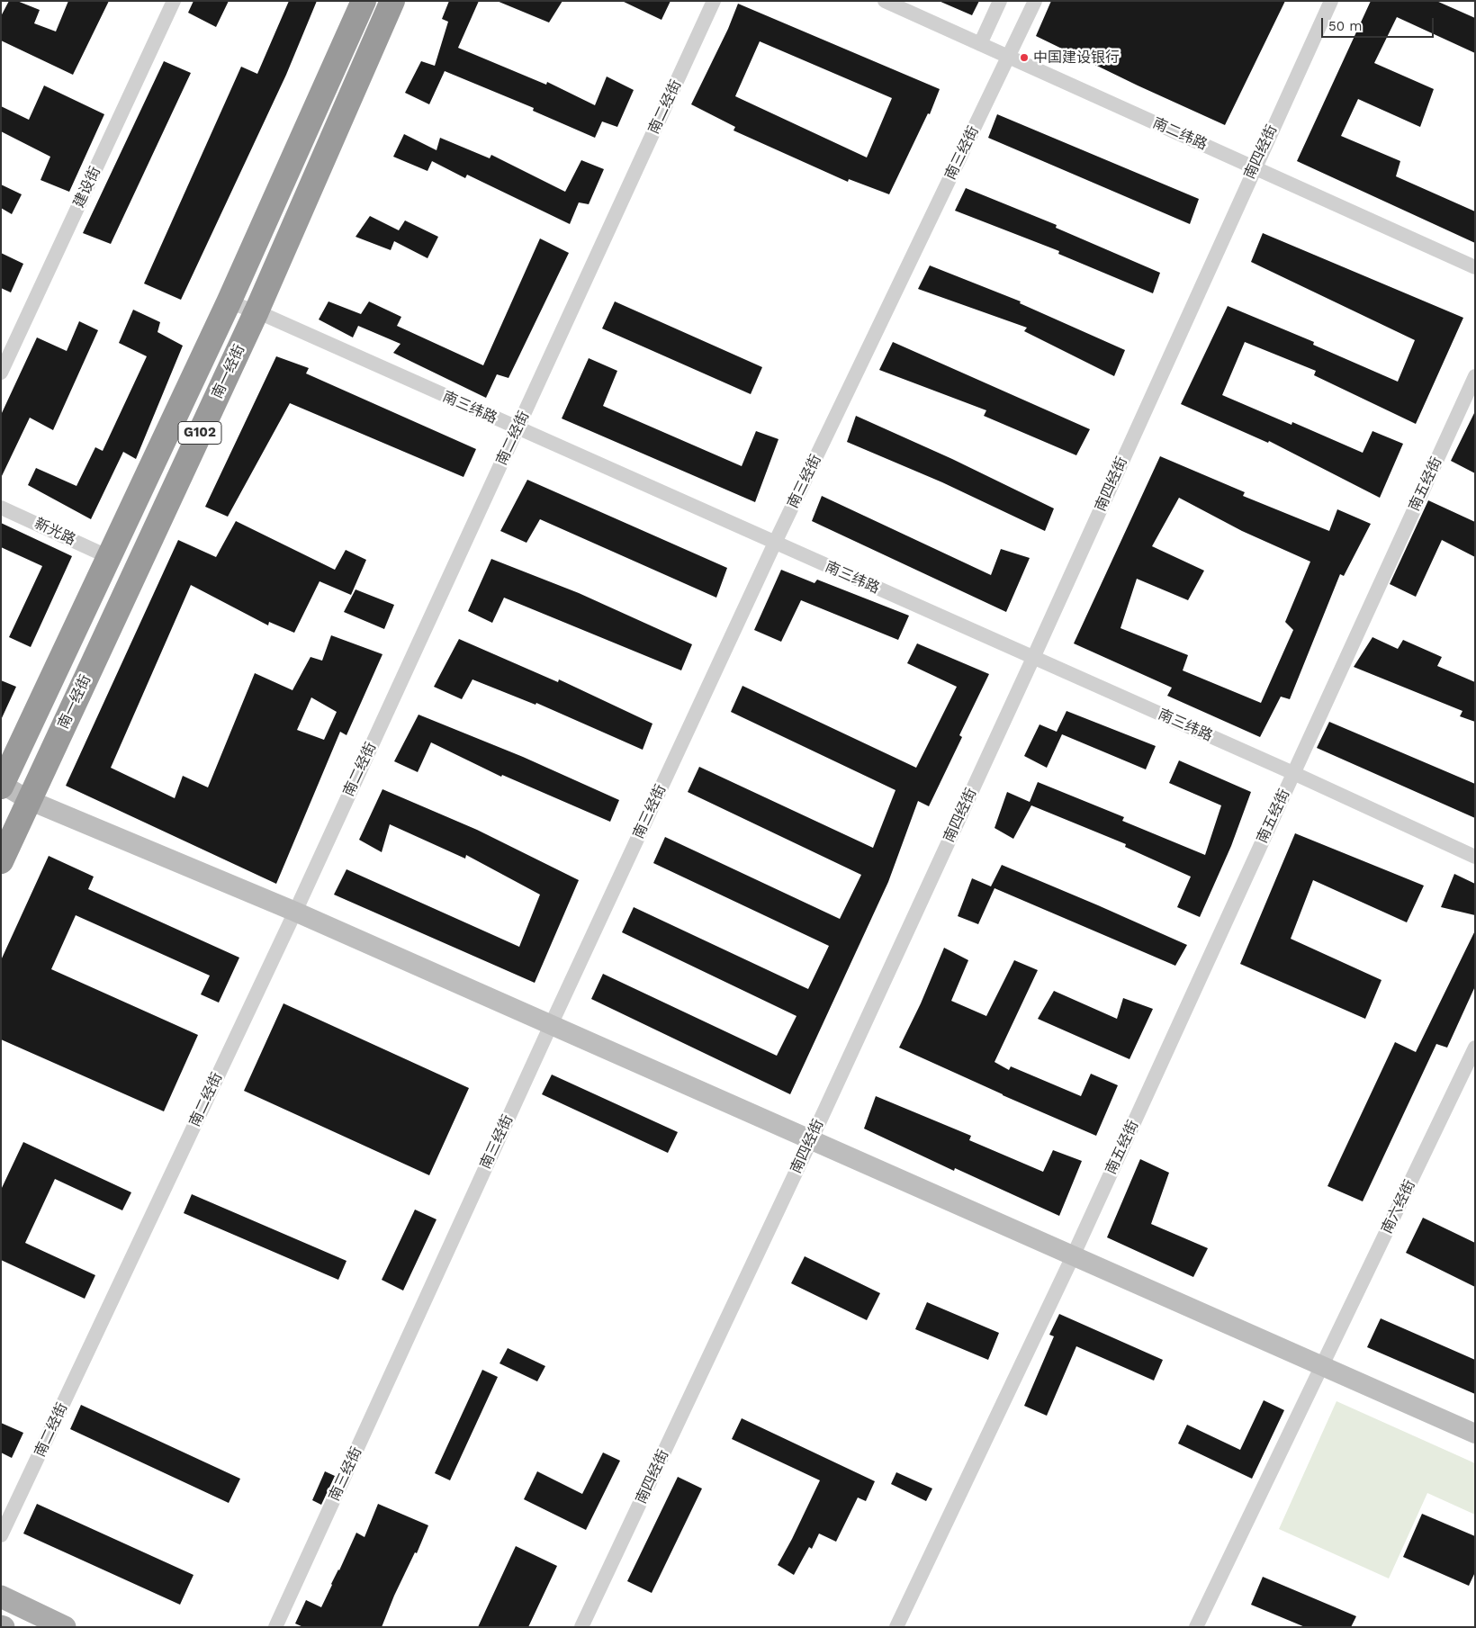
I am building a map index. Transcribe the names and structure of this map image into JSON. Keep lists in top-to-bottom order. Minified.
{"streets":{"highway":["南一经街","G102"],"street":["南二经街","南二纬路","南四经街","南三经街","建设街","南三纬路","南五经街","新光路","南六经街"]},"crossings":[["南二经街","南三纬路"],["南二纬路","南四经街"],["南二纬路","南三经街"],["南四经街","南三纬路"],["南三经街","南三纬路"],["南一经街","南三纬路"],["南一经街","新光路"],["南三纬路","南五经街"]],"places":["中国建设银行"],"scale_bar":"50 m"}
